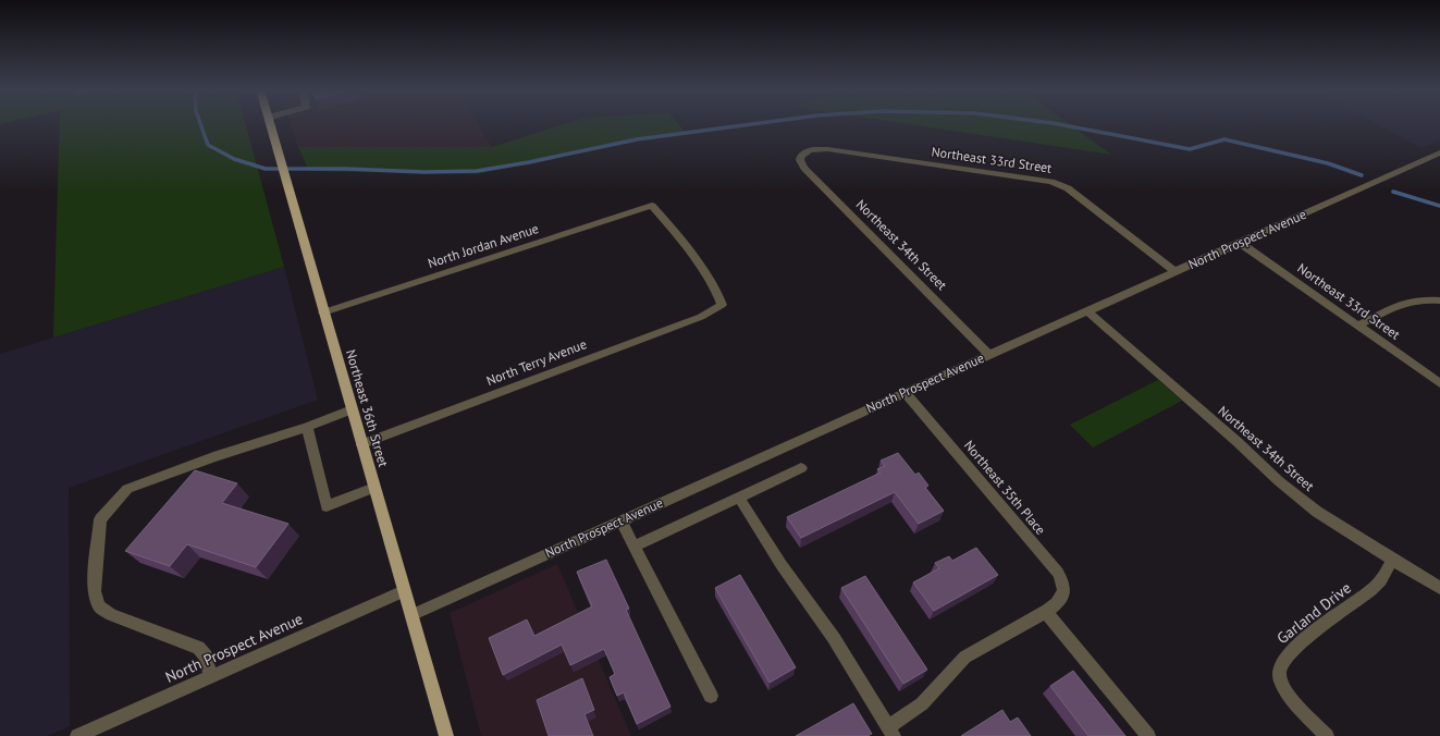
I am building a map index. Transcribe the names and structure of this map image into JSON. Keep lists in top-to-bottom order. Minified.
{"streets":{"main road":["Northeast 36th Street"],"street":["Northeast 33rd Street","North Prospect Avenue","Northeast 34th Street","North Jordan Avenue","North Terry Avenue","Northeast 35th Place","Garland Drive"]},"crossings":[["Northeast 33rd Street","North Prospect Avenue"],["Northeast 33rd Street","Northeast 34th Street"],["North Prospect Avenue","Northeast 34th Street"],["North Prospect Avenue","Northeast 36th Street"],["North Prospect Avenue","Northeast 35th Place"],["Northeast 34th Street","Garland Drive"],["North Jordan Avenue","North Terry Avenue"],["North Jordan Avenue","Northeast 36th Street"],["North Terry Avenue","Northeast 36th Street"]]}
